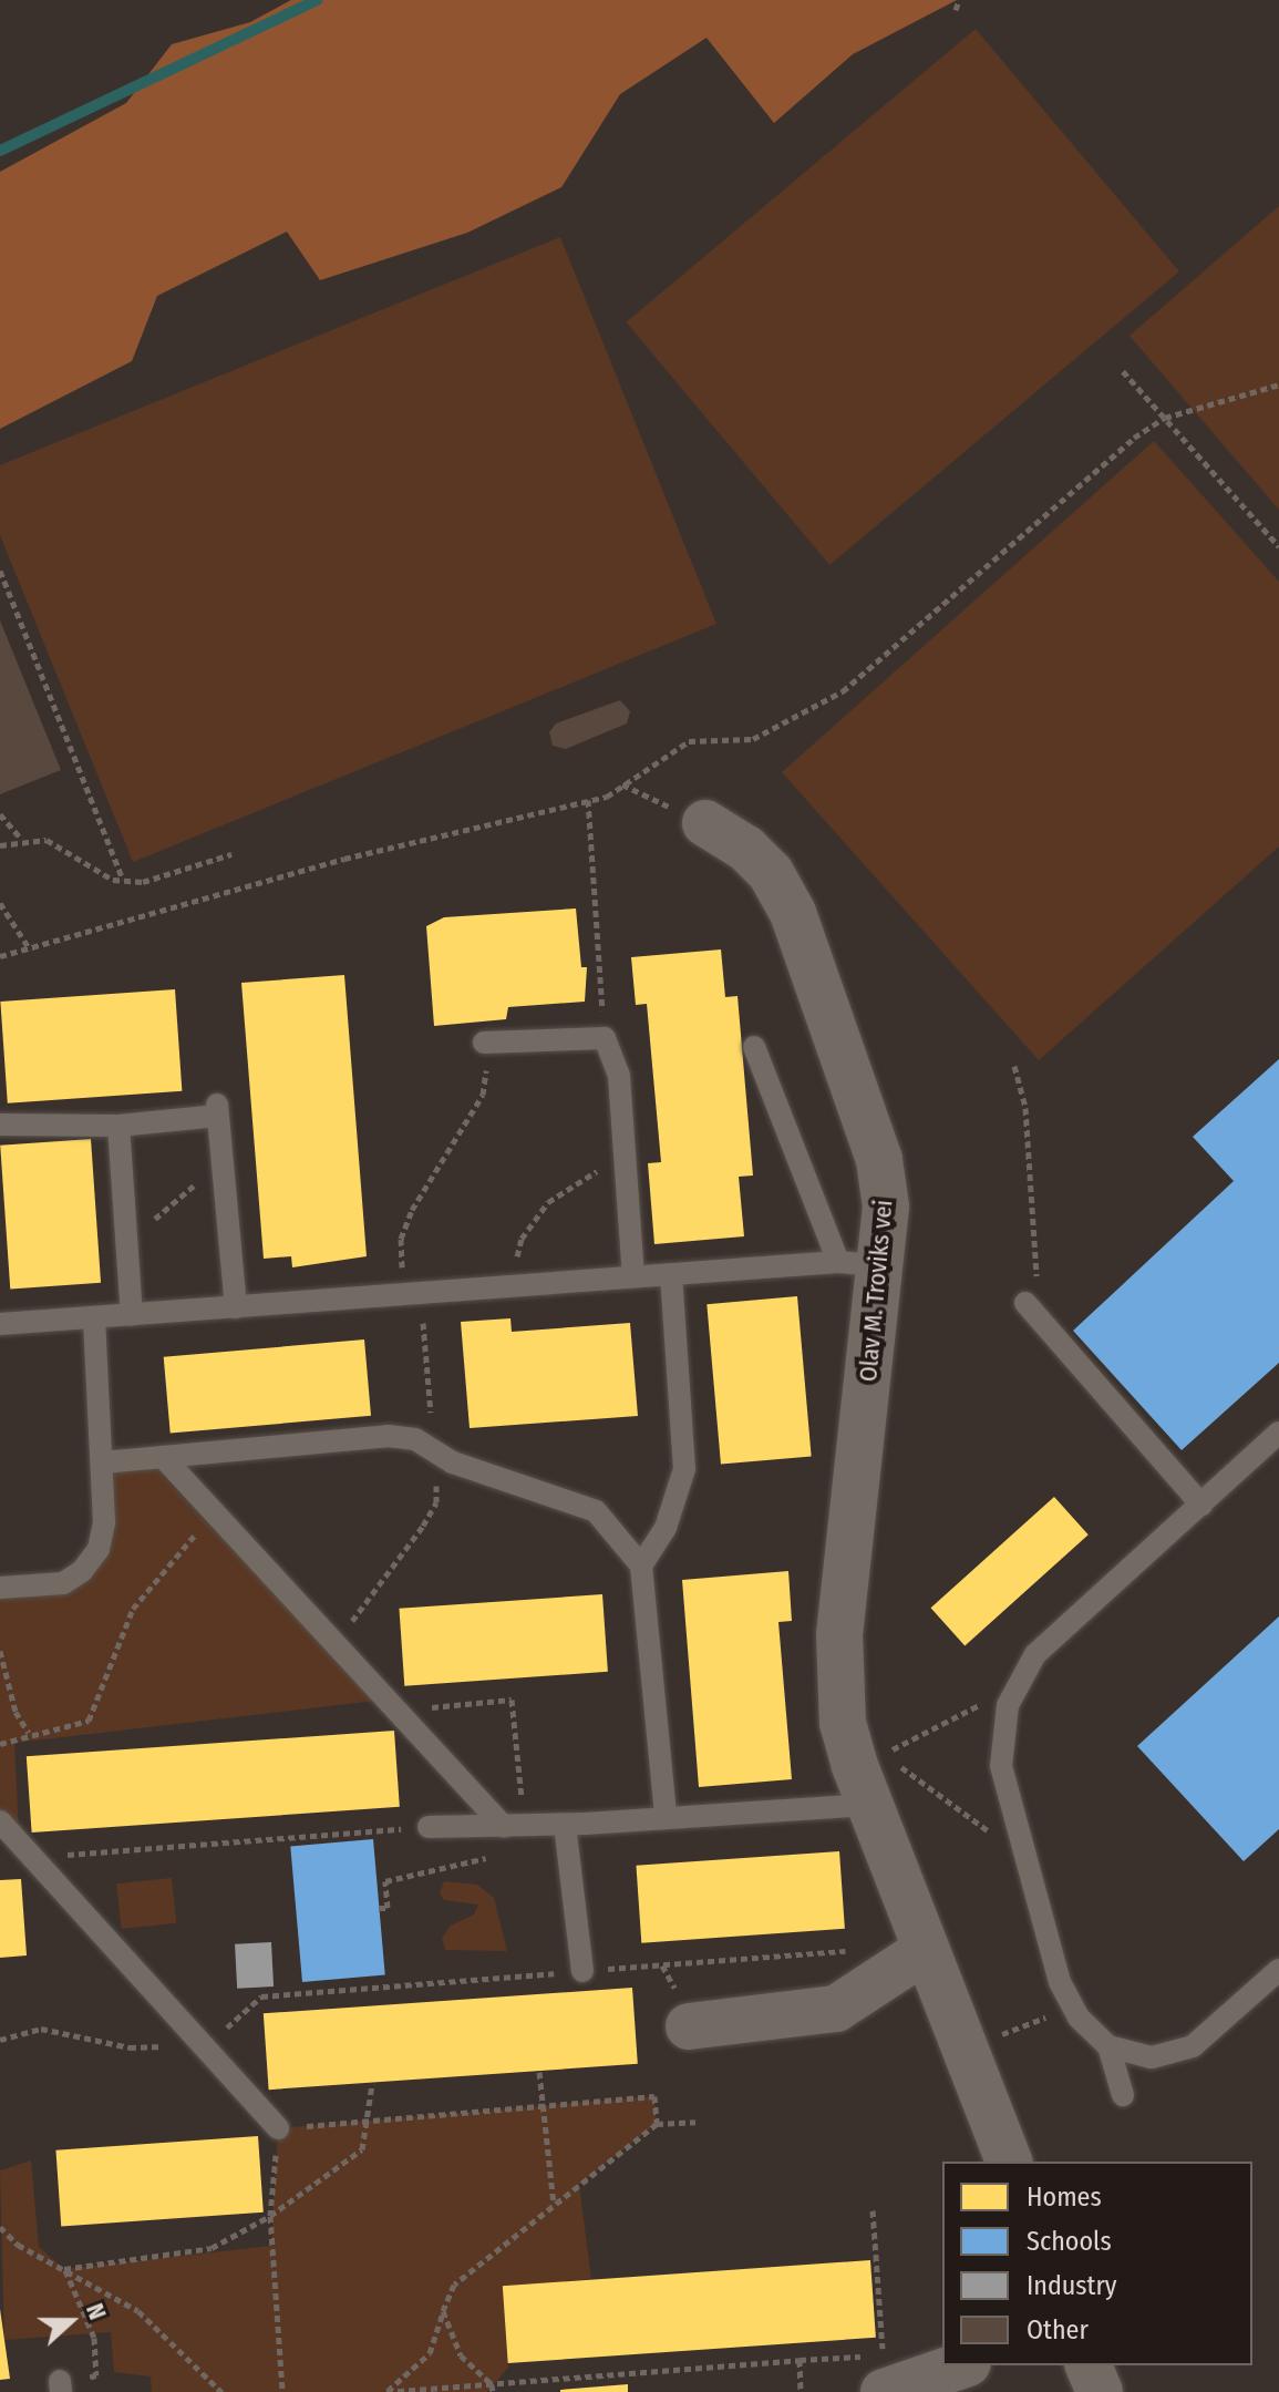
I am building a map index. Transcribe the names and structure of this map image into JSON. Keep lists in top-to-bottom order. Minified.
{"streets":{"street":["Olav M. Troviks vei"]},"legend":["Homes","Schools","Industry","Other"],"north":"right"}
